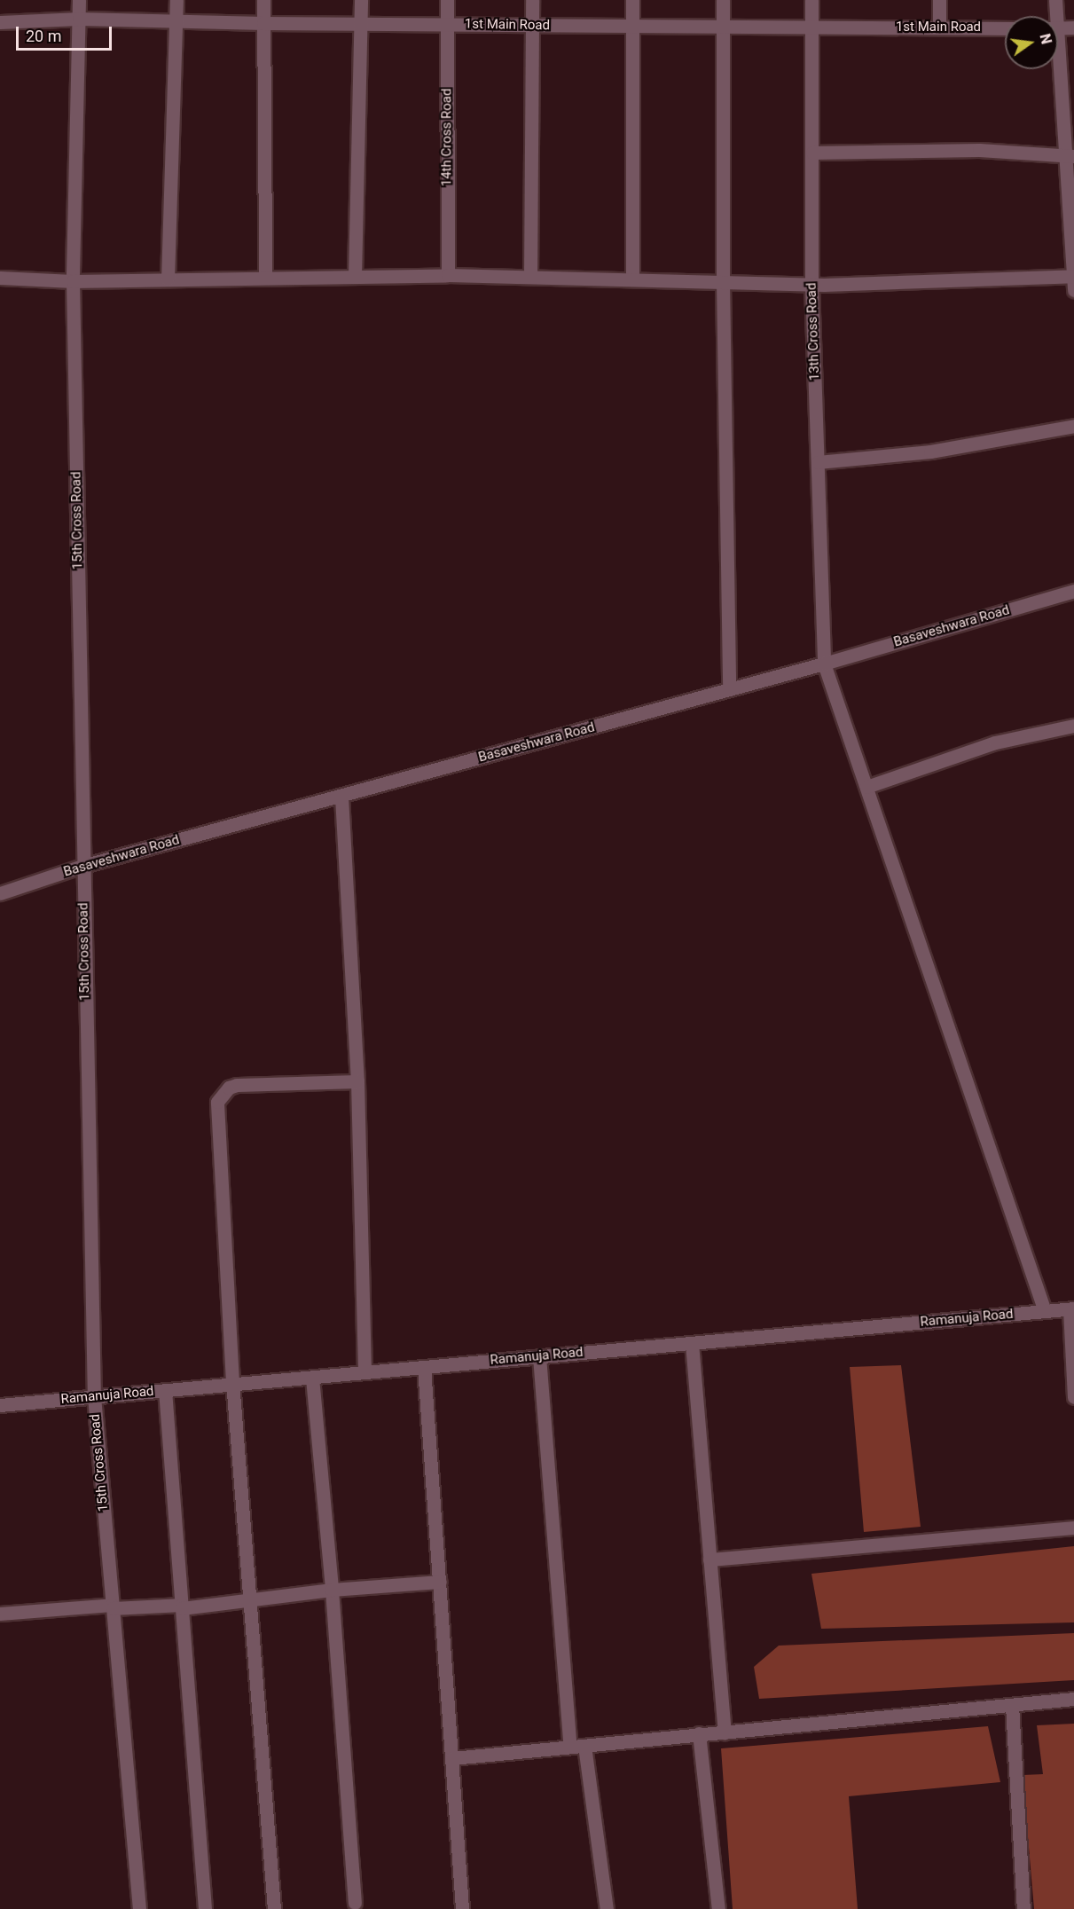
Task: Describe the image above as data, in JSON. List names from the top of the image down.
{
  "streets": {
    "street": [
      "1st Main Road",
      "14th Cross Road",
      "13th Cross Road",
      "15th Cross Road",
      "Basaveshwara Road",
      "Ramanuja Road"
    ]
  },
  "crossings": [
    ["1st Main Road", "14th Cross Road"],
    ["1st Main Road", "13th Cross Road"],
    ["1st Main Road", "15th Cross Road"],
    ["13th Cross Road", "Basaveshwara Road"],
    ["13th Cross Road", "Ramanuja Road"],
    ["15th Cross Road", "Basaveshwara Road"],
    ["15th Cross Road", "Ramanuja Road"]
  ],
  "scale_bar": "20 m",
  "north": "right"
}
